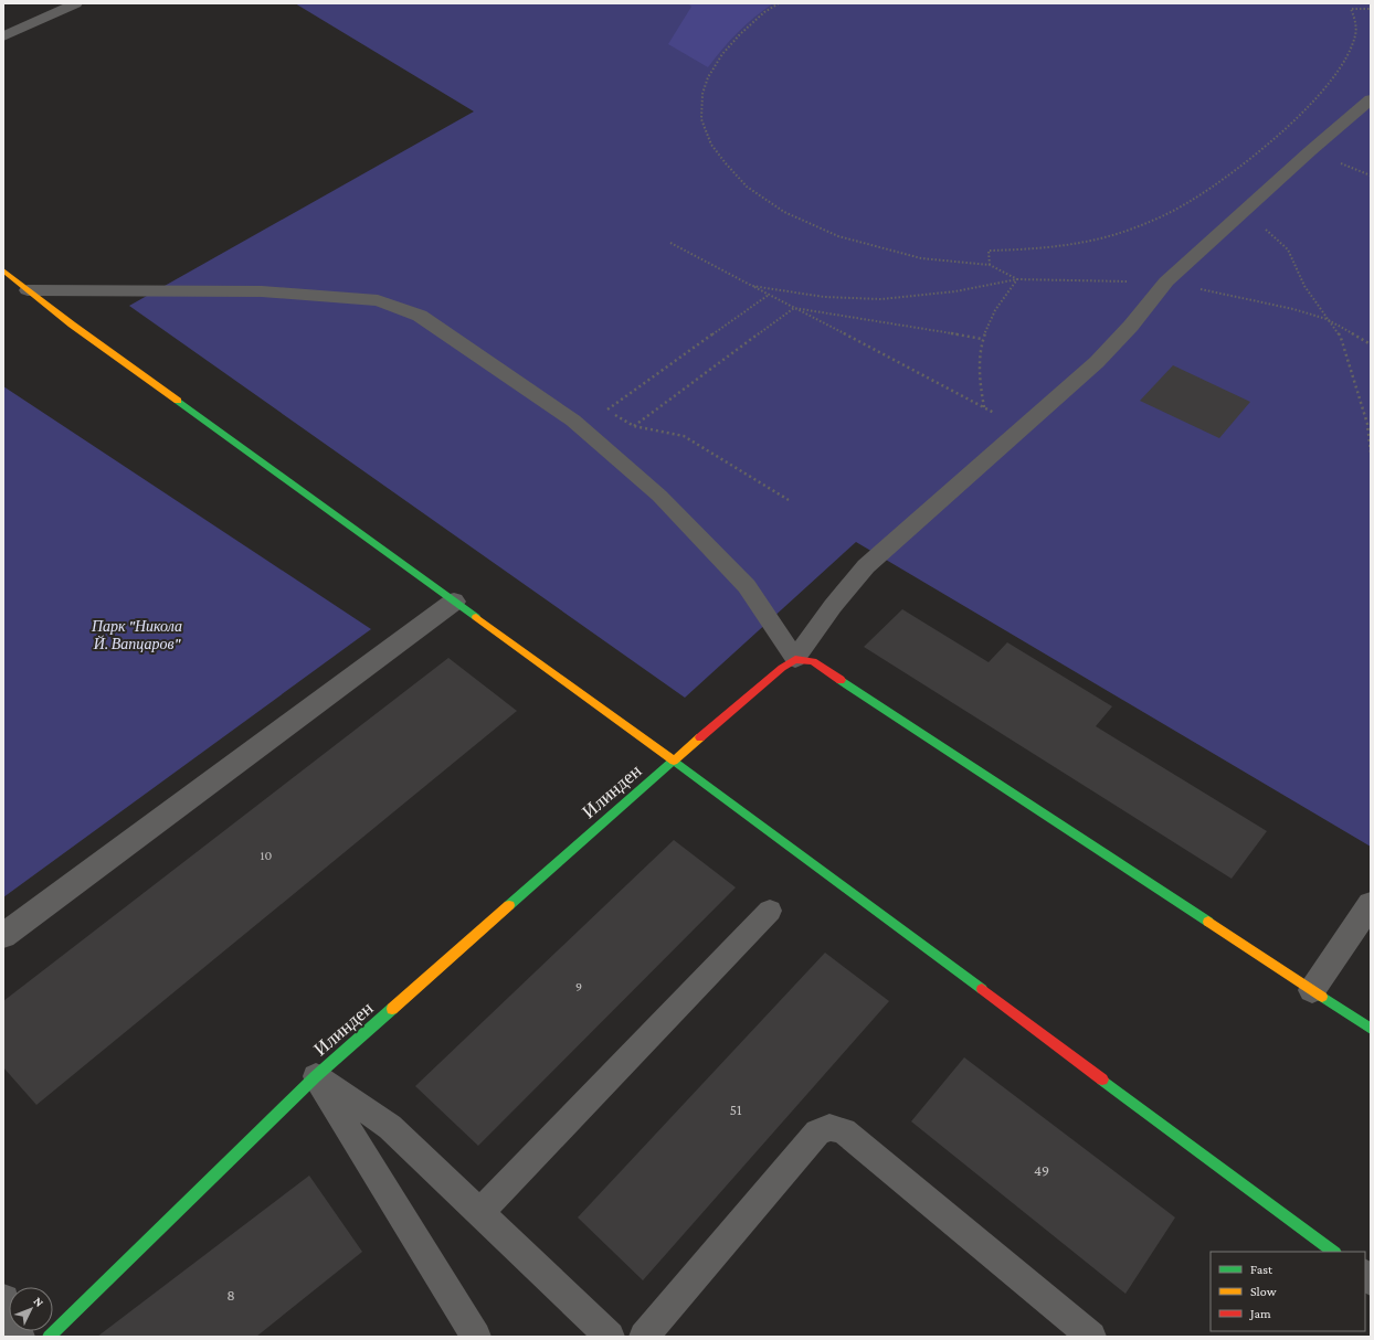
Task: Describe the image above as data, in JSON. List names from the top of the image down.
{
  "streets": {
    "street": ["Илинден"]
  },
  "parks": ["Парк \"Никола Й. Вапцаров\""],
  "house_numbers": [
    "10",
    "9",
    "51",
    "49",
    "8"
  ],
  "legend": ["Fast", "Slow", "Jam"],
  "north": "top right"
}
